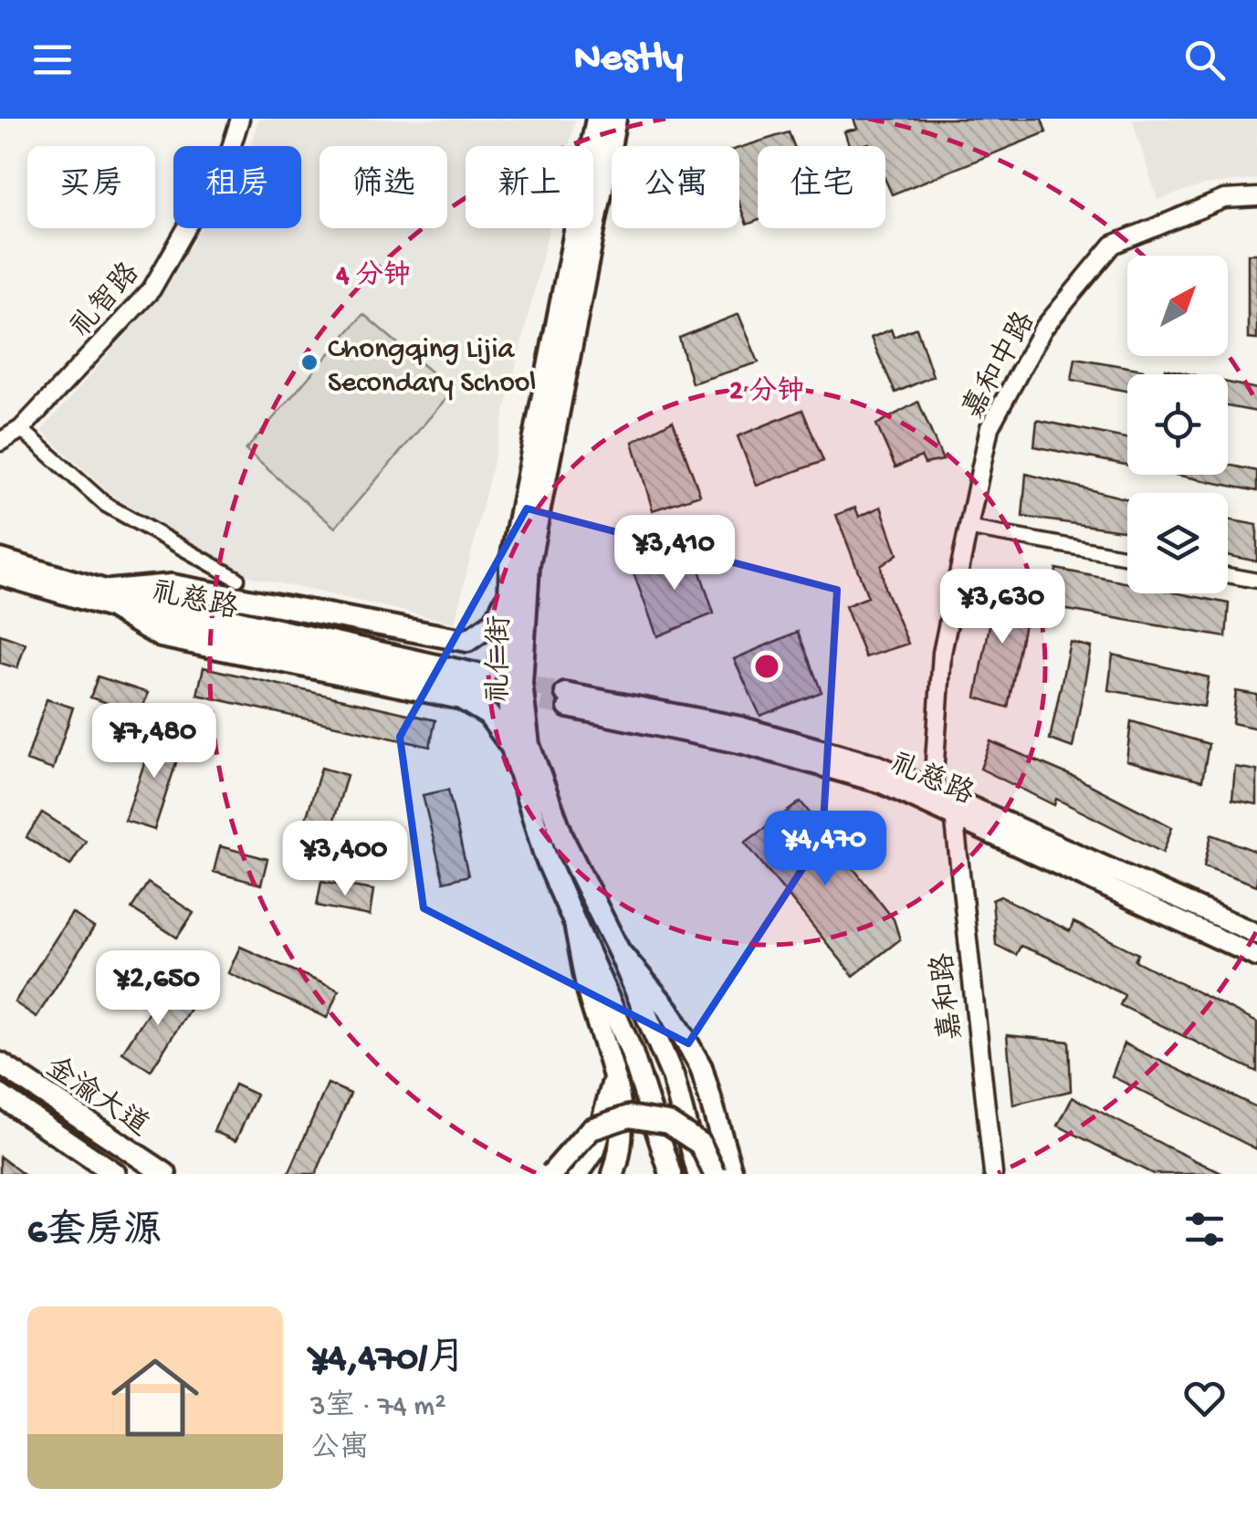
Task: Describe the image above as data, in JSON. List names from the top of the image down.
{
  "streets": {
    "main road": ["礼慈路", "礼仁街", "金渝大道"],
    "street": ["礼智路", "嘉和中路", "嘉和路"]
  },
  "crossings": [
    ["嘉和中路", "礼慈路"],
    ["礼慈路", "嘉和路"]
  ],
  "places": ["Chongqing Lijia Secondary School"],
  "north": "top right",
  "page": {
    "header": "Nestly",
    "chip": [
      "买房",
      "租房",
      "筛选",
      "新上",
      "公寓",
      "住宅"
    ],
    "price": [
      "¥3,410",
      "¥3,630",
      "¥7,480",
      "¥4,470",
      "¥3,400",
      "¥2,650"
    ],
    "heading": "6套房源",
    "list": [
      {
        "name": "¥4,470/月",
        "note": "3室 · 74 m² · 公寓"
      }
    ]
  },
  "rings": ["4 分钟", "2 分钟"]
}
